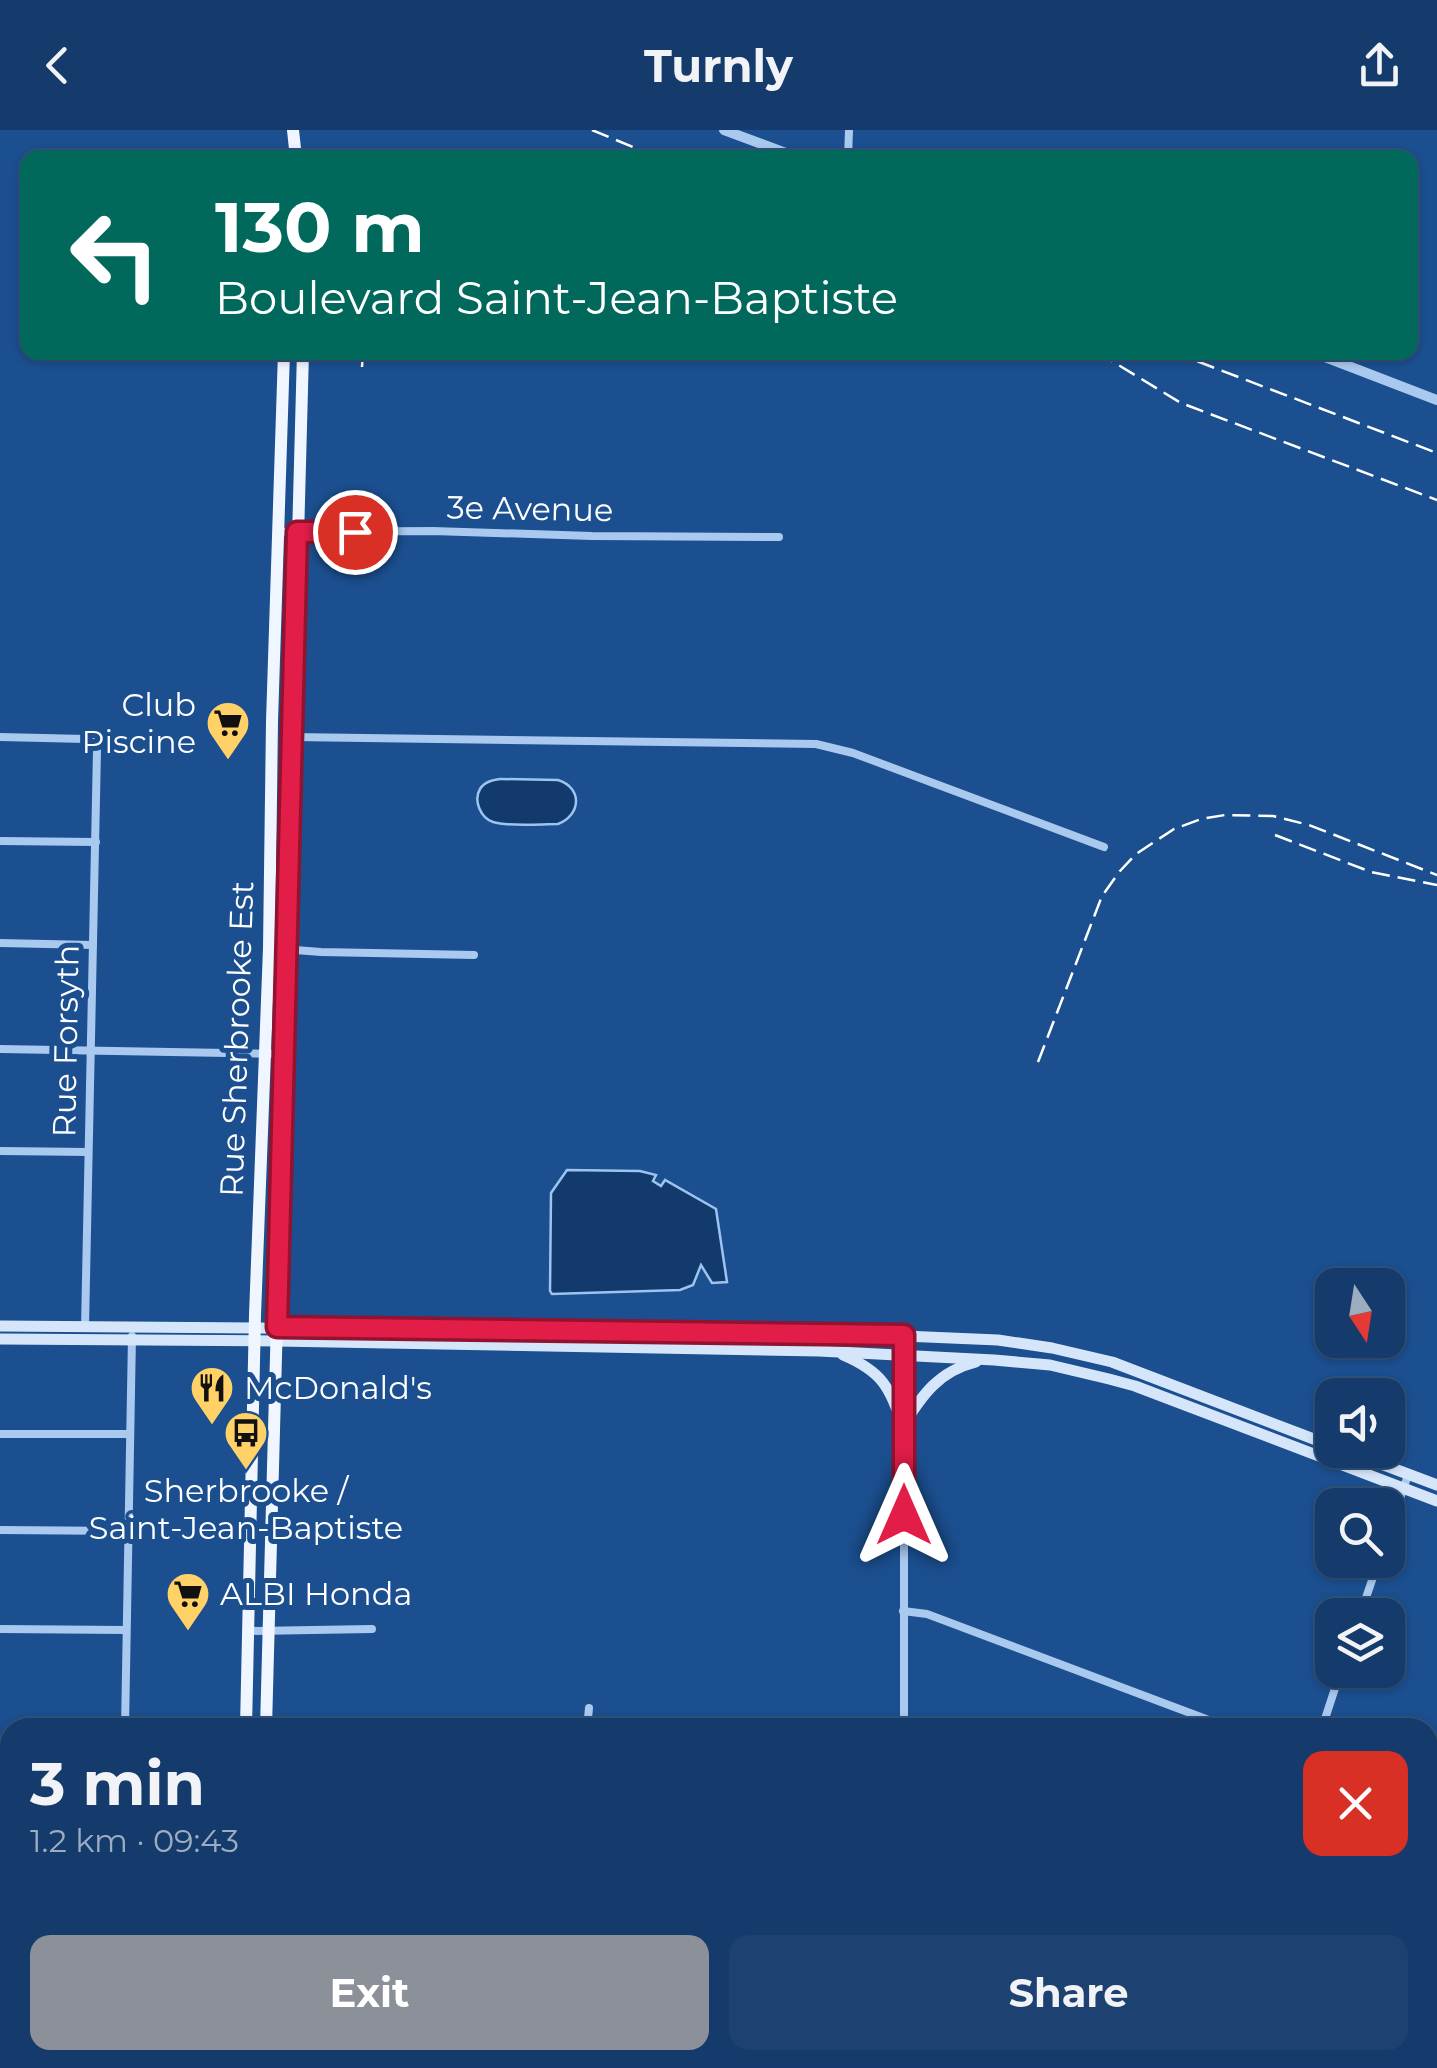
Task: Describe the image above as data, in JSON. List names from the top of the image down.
{
  "streets": {
    "main road": ["Rue Sherbrooke Est"],
    "street": ["3e Avenue", "Rue Forsyth"]
  },
  "crossings": [
    ["3e Avenue", "Rue Sherbrooke Est"]
  ],
  "places": {
    "supermarket": ["Club Piscine", "ALBI Honda"],
    "restaurant": ["McDonald's"],
    "bus stop": ["Sherbrooke / Saint-Jean-Baptiste"]
  },
  "north": "bottom",
  "page": {
    "header": "Turnly",
    "turn": ["130 m", "Boulevard Saint-Jean-Baptiste"],
    "heading": ["3 min", "1.2 km · 09:43"],
    "buttons": ["Exit", "Share"]
  }
}
